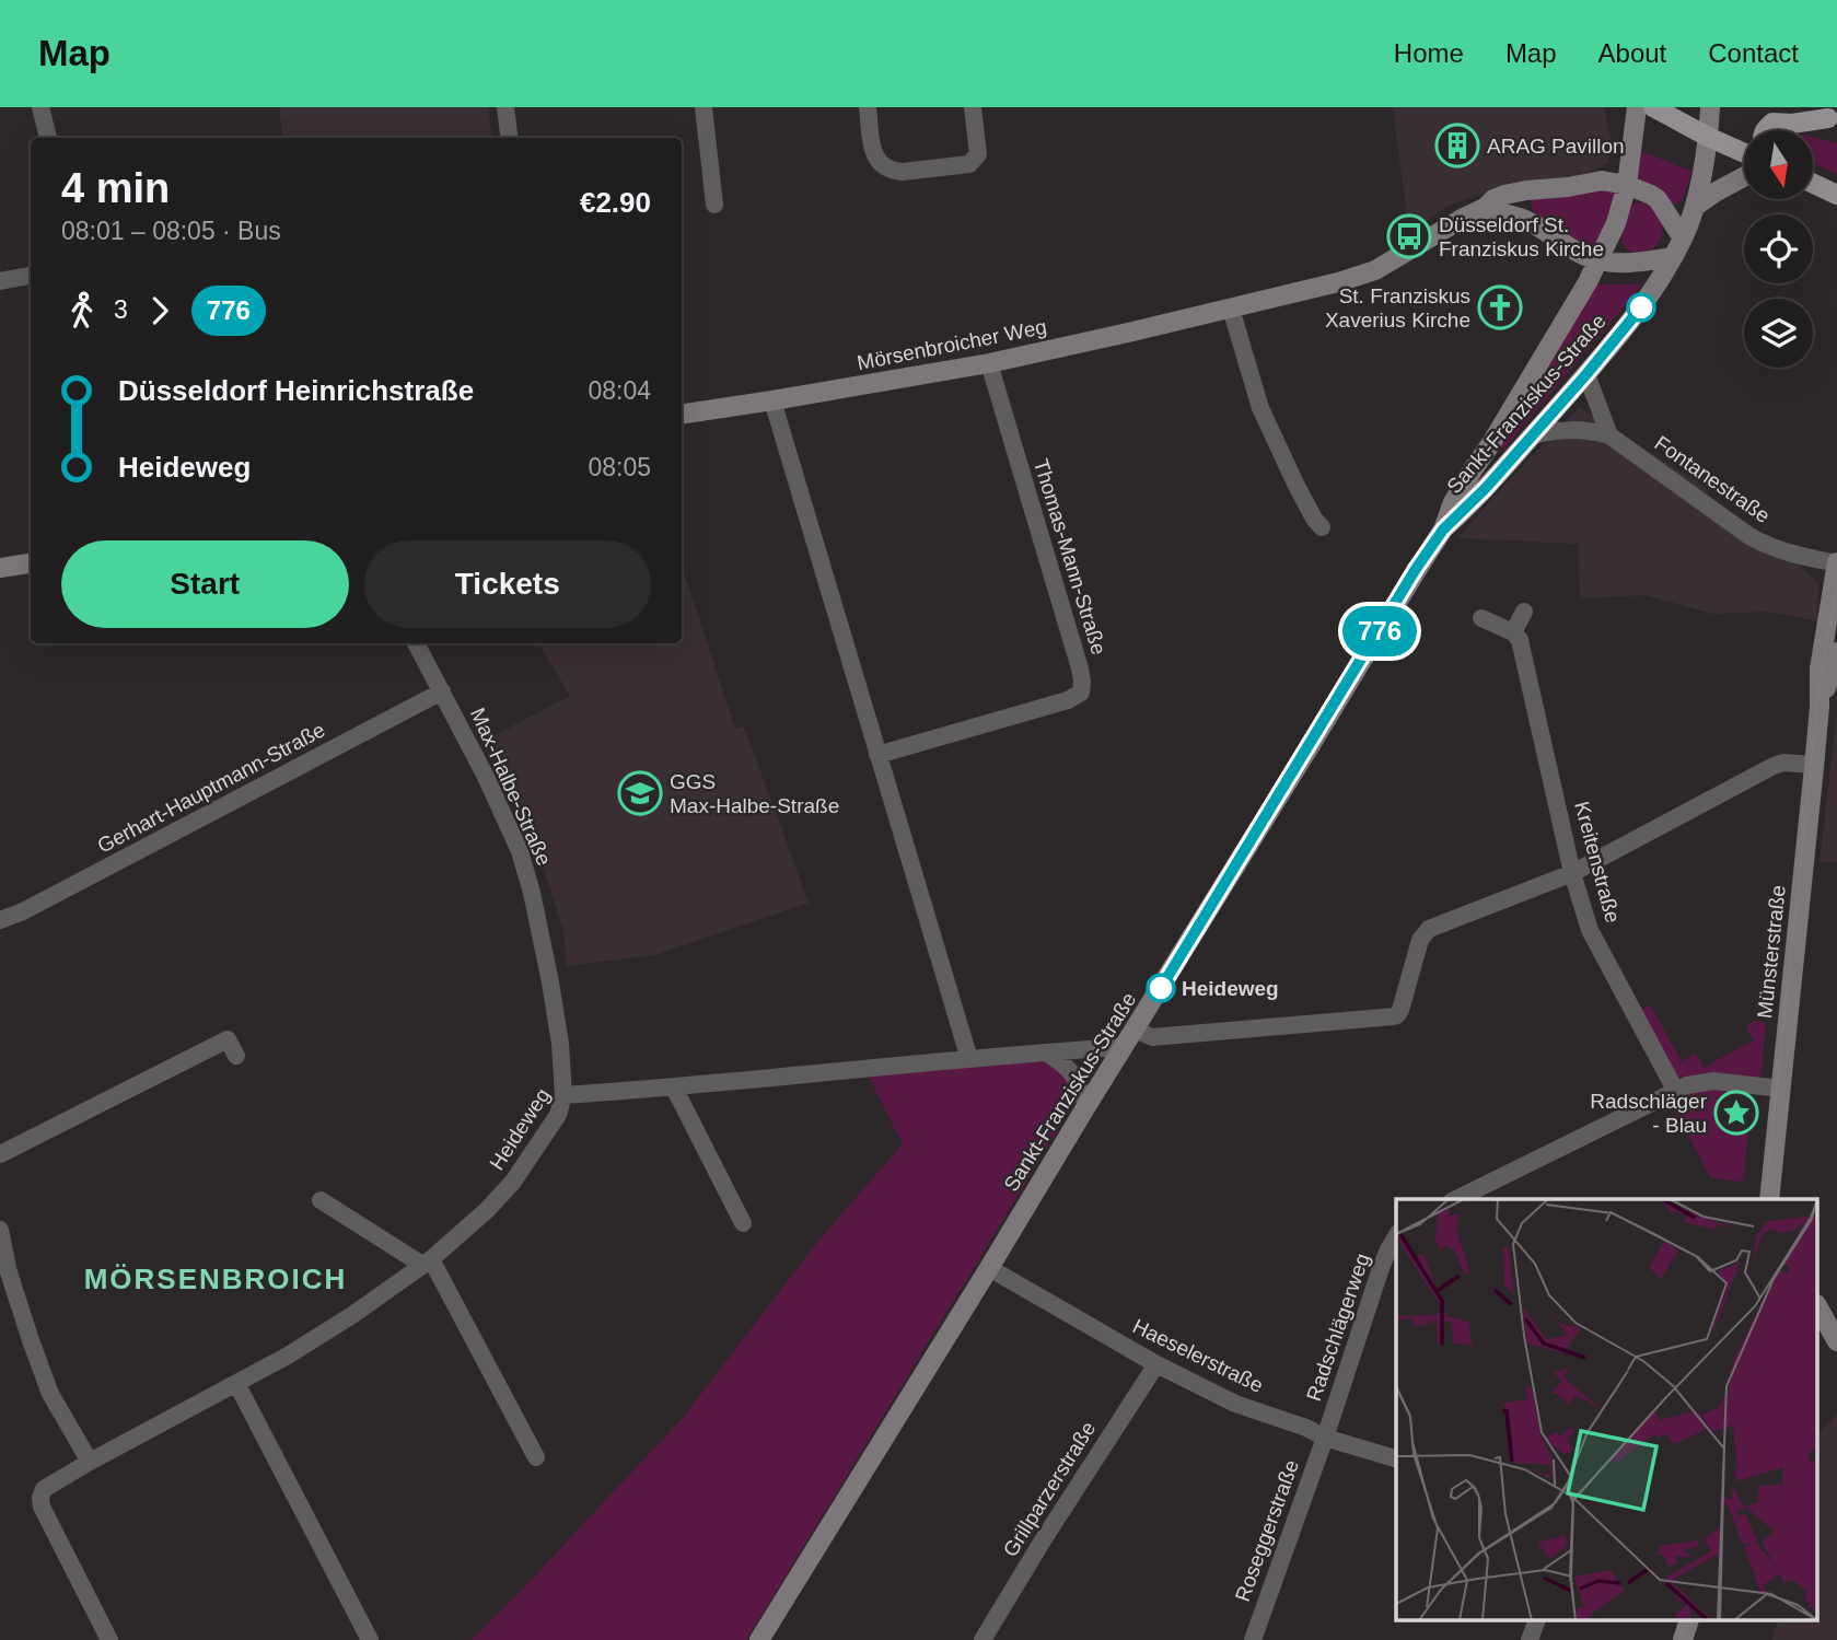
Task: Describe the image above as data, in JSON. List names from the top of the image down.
{
  "streets": {
    "main road": ["Mörsenbroicher Weg", "Sankt-Franziskus-Straße", "Münsterstraße"],
    "street": [
      "Fontanestraße",
      "Thomas-Mann-Straße",
      "Max-Halbe-Straße",
      "Gerhart-Hauptmann-Straße",
      "Kreitenstraße",
      "Heideweg",
      "Radschlägerweg",
      "Haeselerstraße",
      "Grillparzerstraße",
      "Roseggerstraße"
    ]
  },
  "crossings": [
    ["Mörsenbroicher Weg", "Sankt-Franziskus-Straße"],
    ["Mörsenbroicher Weg", "Thomas-Mann-Straße"],
    ["Sankt-Franziskus-Straße", "Fontanestraße"],
    ["Sankt-Franziskus-Straße", "Heideweg"],
    ["Sankt-Franziskus-Straße", "Haeselerstraße"],
    ["Fontanestraße", "Münsterstraße"],
    ["Max-Halbe-Straße", "Gerhart-Hauptmann-Straße"],
    ["Max-Halbe-Straße", "Heideweg"],
    ["Radschlägerweg", "Haeselerstraße"],
    ["Radschlägerweg", "Roseggerstraße"],
    ["Haeselerstraße", "Grillparzerstraße"],
    ["Haeselerstraße", "Roseggerstraße"]
  ],
  "districts": ["MÖRSENBROICH"],
  "places": {
    "building": ["ARAG Pavillon"],
    "bus stop": ["Düsseldorf St. Franziskus Kirche"],
    "church": ["St. Franziskus Xaverius Kirche"],
    "school or university": ["GGS Max-Halbe-Straße"],
    "other": ["Heideweg"],
    "place": ["Radschläger - Blau"]
  },
  "lines": ["bus line 776"],
  "north": "bottom",
  "page": {
    "header": "Map",
    "nav": [
      "Home",
      "Map",
      "About",
      "Contact"
    ],
    "on_map": "776",
    "heading": ["4 min", "08:01 – 08:05 · Bus", "€2.90"],
    "legs": ["3", "776"],
    "list": [
      {
        "name": "Düsseldorf Heinrichstraße",
        "value": "08:04"
      },
      {
        "name": "Heideweg",
        "value": "08:05"
      }
    ],
    "buttons": ["Start", "Tickets"]
  }
}
